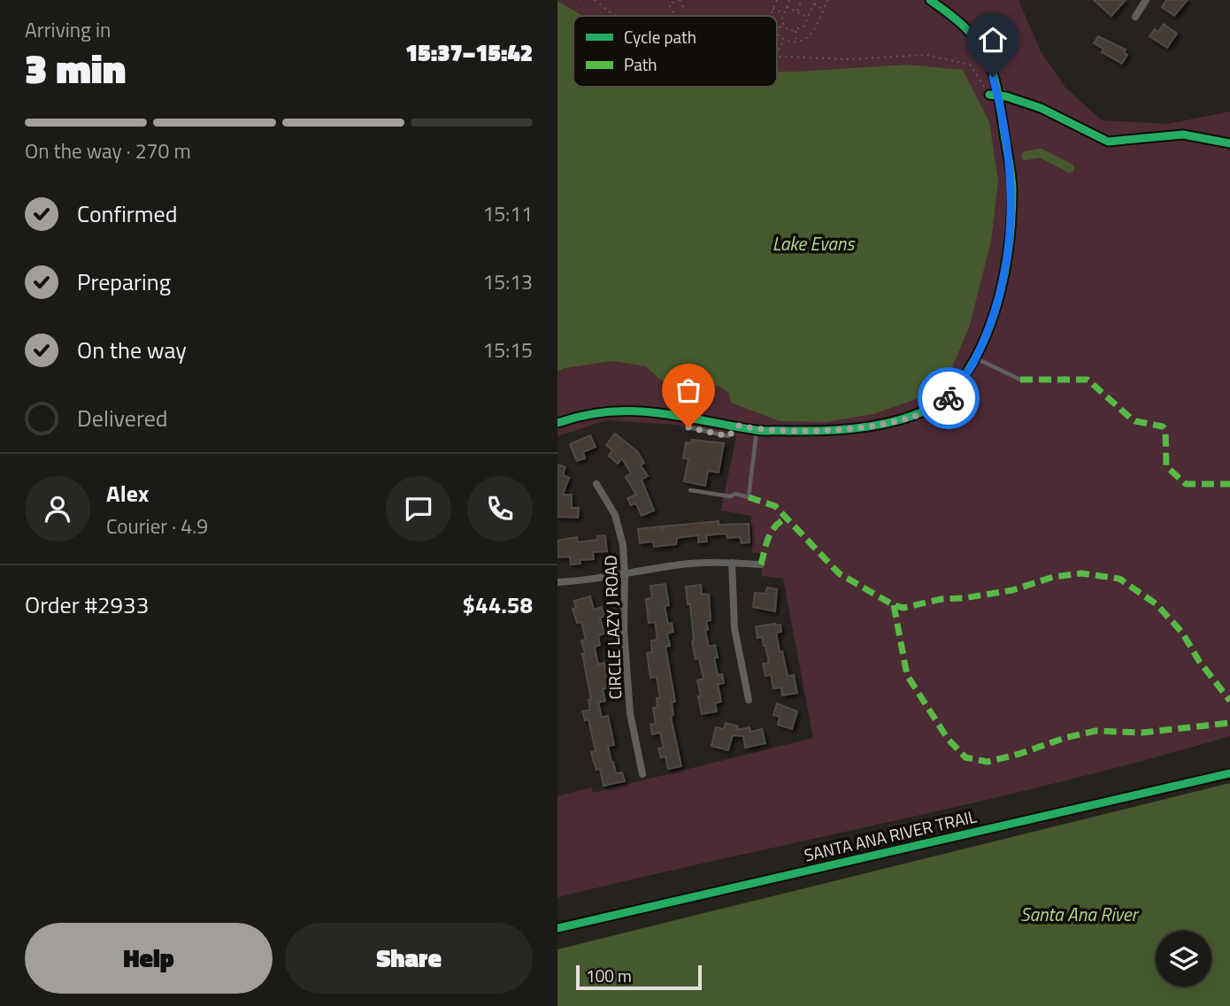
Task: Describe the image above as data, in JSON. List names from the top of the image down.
{
  "streets": {
    "street": ["CIRCLE LAZY J ROAD"],
    "cycle path": ["SANTA ANA RIVER TRAIL"]
  },
  "water": ["Lake Evans", "Santa Ana River"],
  "legend": ["Cycle path", "Path"],
  "scale_bar": "100 m",
  "page": {
    "heading": ["3 min", "Arriving in", "15:37–15:42"],
    "panel": [
      "Alex",
      "Courier · 4.9",
      "Order #2933",
      "$44.58"
    ],
    "bar": "On the way · 270 m",
    "list": [
      ["Confirmed", "15:11"],
      ["Preparing", "15:13"],
      ["On the way", "15:15"],
      "Delivered"
    ],
    "buttons": ["Help", "Share"],
    "scale": "100 m"
  }
}
